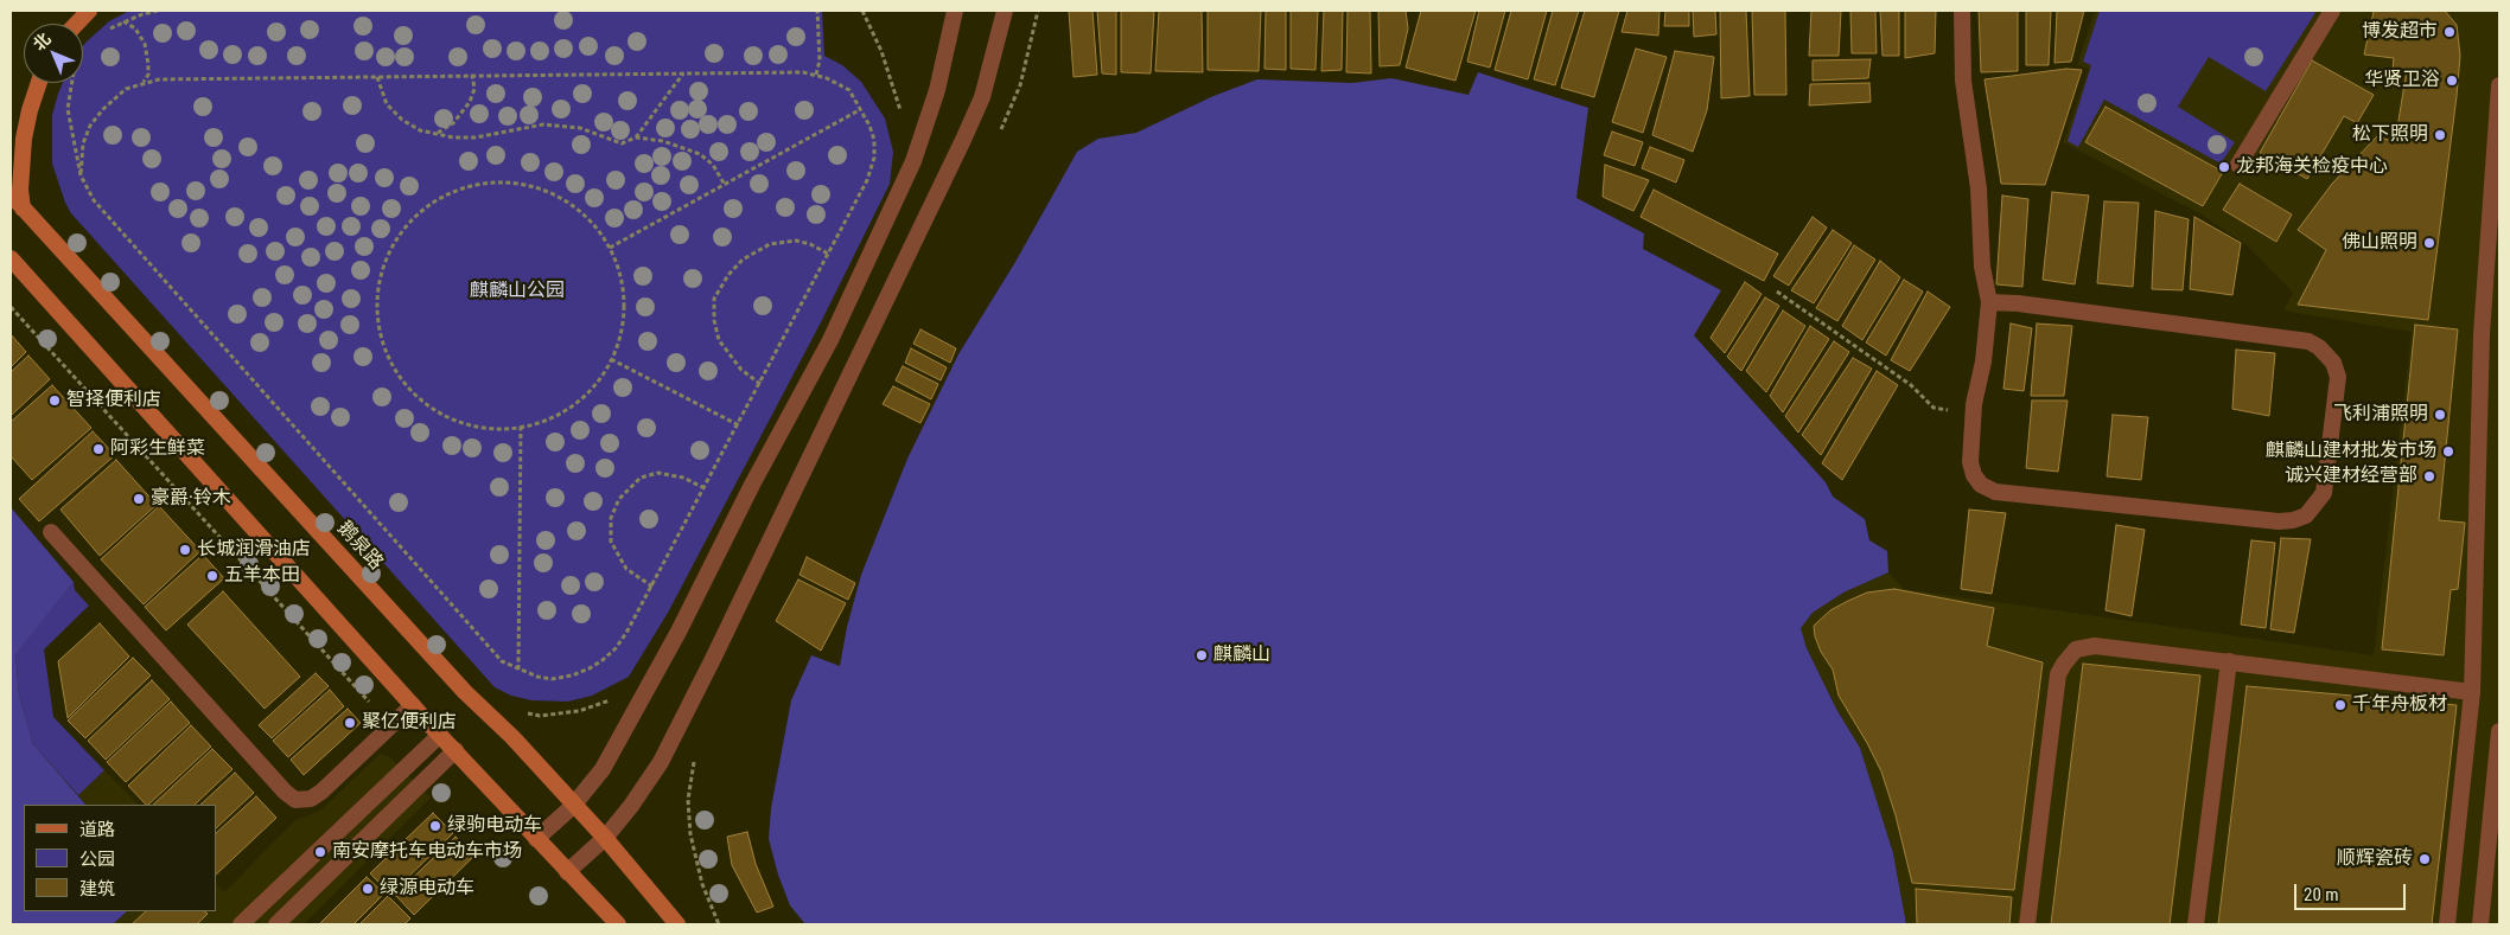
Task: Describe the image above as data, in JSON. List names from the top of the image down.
{
  "streets": {
    "main road": ["鹅泉路"]
  },
  "parks": ["麒麟山公园"],
  "places": [
    "博发超市",
    "华贤卫浴",
    "松下照明",
    "龙邦海关检疫中心",
    "佛山照明",
    "智择便利店",
    "飞利浦照明",
    "阿彩生鲜菜",
    "麒麟山建材批发市场",
    "诚兴建材经营部",
    "豪爵·铃木",
    "长城润滑油店",
    "五羊本田",
    "麒麟山",
    "千年舟板材",
    "聚亿便利店",
    "绿驹电动车",
    "南安摩托车电动车市场",
    "顺辉瓷砖",
    "绿源电动车"
  ],
  "legend": ["道路", "公园", "建筑"],
  "scale_bar": "20 m",
  "north": "top left"
}
